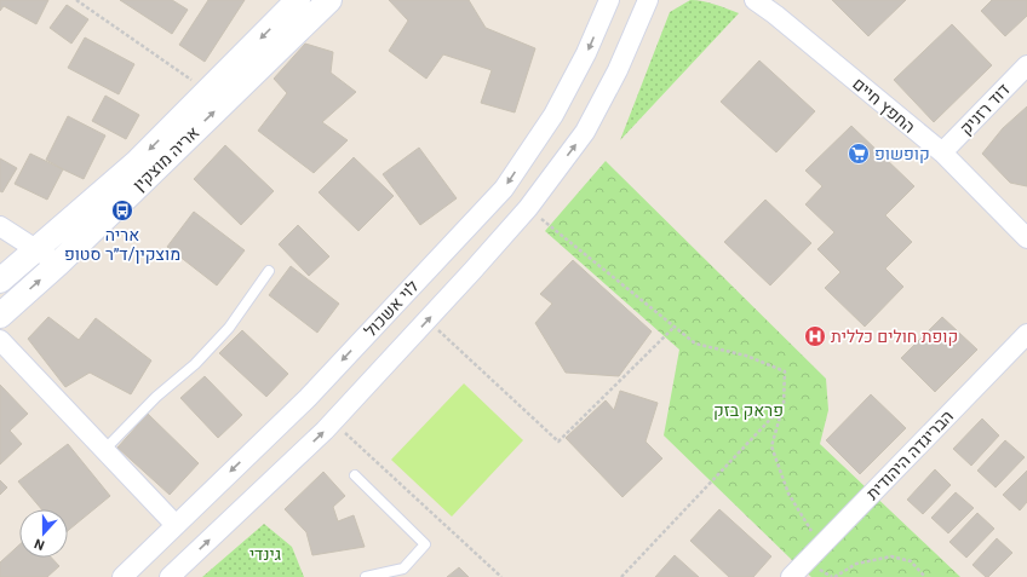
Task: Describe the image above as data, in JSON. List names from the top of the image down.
{
  "streets": {
    "street": [
      "החפץ חיים",
      "דוד רזניק",
      "אריה מוצקין",
      "לוי אשכול",
      "הבריגדה היהודית"
    ]
  },
  "crossings": [
    ["החפץ חיים", "דוד רזניק"]
  ],
  "parks": ["פראק בזק", "גינדי"],
  "places": {
    "supermarket": ["קופשופ"],
    "bus stop": ["אריה מוצקין/ד״ר סטופ"],
    "hospital": ["קופת חולים כללית"]
  },
  "north": "bottom"
}
